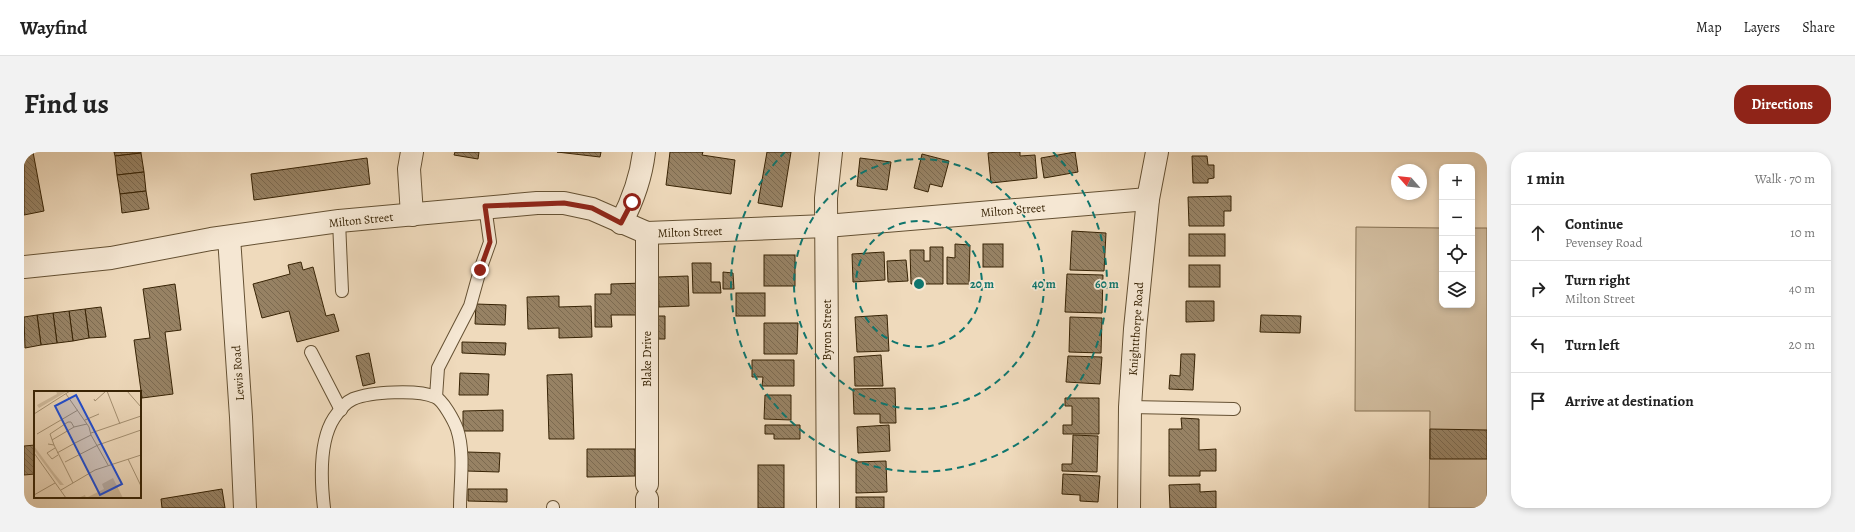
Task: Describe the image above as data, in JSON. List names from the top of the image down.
{
  "streets": {
    "street": [
      "Milton Street",
      "Knightthorpe Road",
      "Byron Street",
      "Blake Drive",
      "Lewis Road"
    ]
  },
  "crossings": [
    ["Milton Street", "Knightthorpe Road"],
    ["Milton Street", "Byron Street"],
    ["Milton Street", "Blake Drive"],
    ["Milton Street", "Lewis Road"]
  ],
  "north": "top left",
  "page": {
    "header": "Wayfind",
    "nav": ["Map", "Layers", "Share"],
    "title": "Find us",
    "buttons": "Directions",
    "heading": ["1 min", "Walk · 70 m"],
    "map_buttons": ["+", "−"],
    "list": [
      ["Continue", "Pevensey Road", "10 m"],
      ["Turn right", "Milton Street", "40 m"],
      ["Turn left", "20 m"],
      "Arrive at destination"
    ]
  },
  "rings": ["20 m", "40 m", "60 m"]
}
